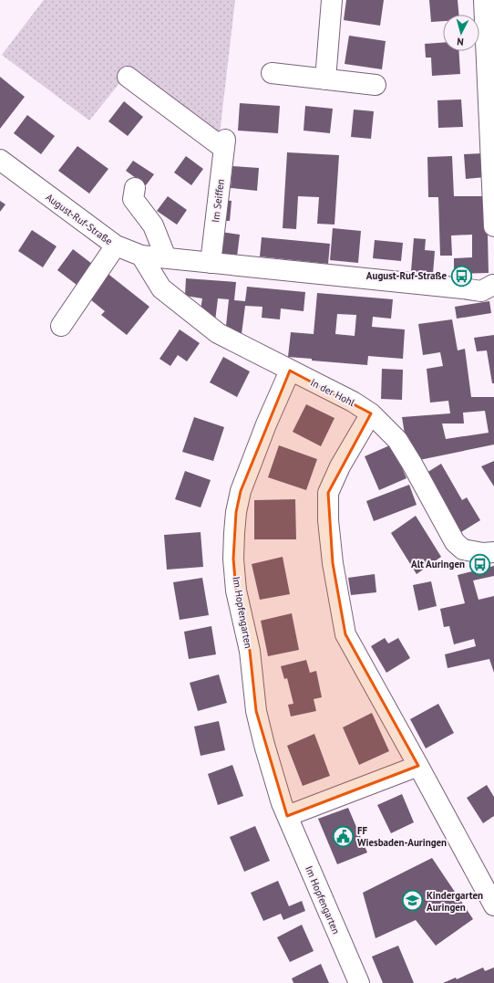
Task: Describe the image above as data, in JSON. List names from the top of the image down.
{
  "streets": {
    "street": [
      "Im Seiffen",
      "August-Ruf-Straße",
      "In der Hohl",
      "Im Hopfengarten"
    ]
  },
  "crossings": [
    ["Im Seiffen", "August-Ruf-Straße"],
    ["August-Ruf-Straße", "In der Hohl"],
    ["In der Hohl", "Im Hopfengarten"]
  ],
  "places": {
    "bus stop": ["August-Ruf-Straße", "Alt Auringen"],
    "public building": ["FF Wiesbaden-Auringen"],
    "school or university": ["Kindergarten Auringen"]
  },
  "north": "bottom"
}
